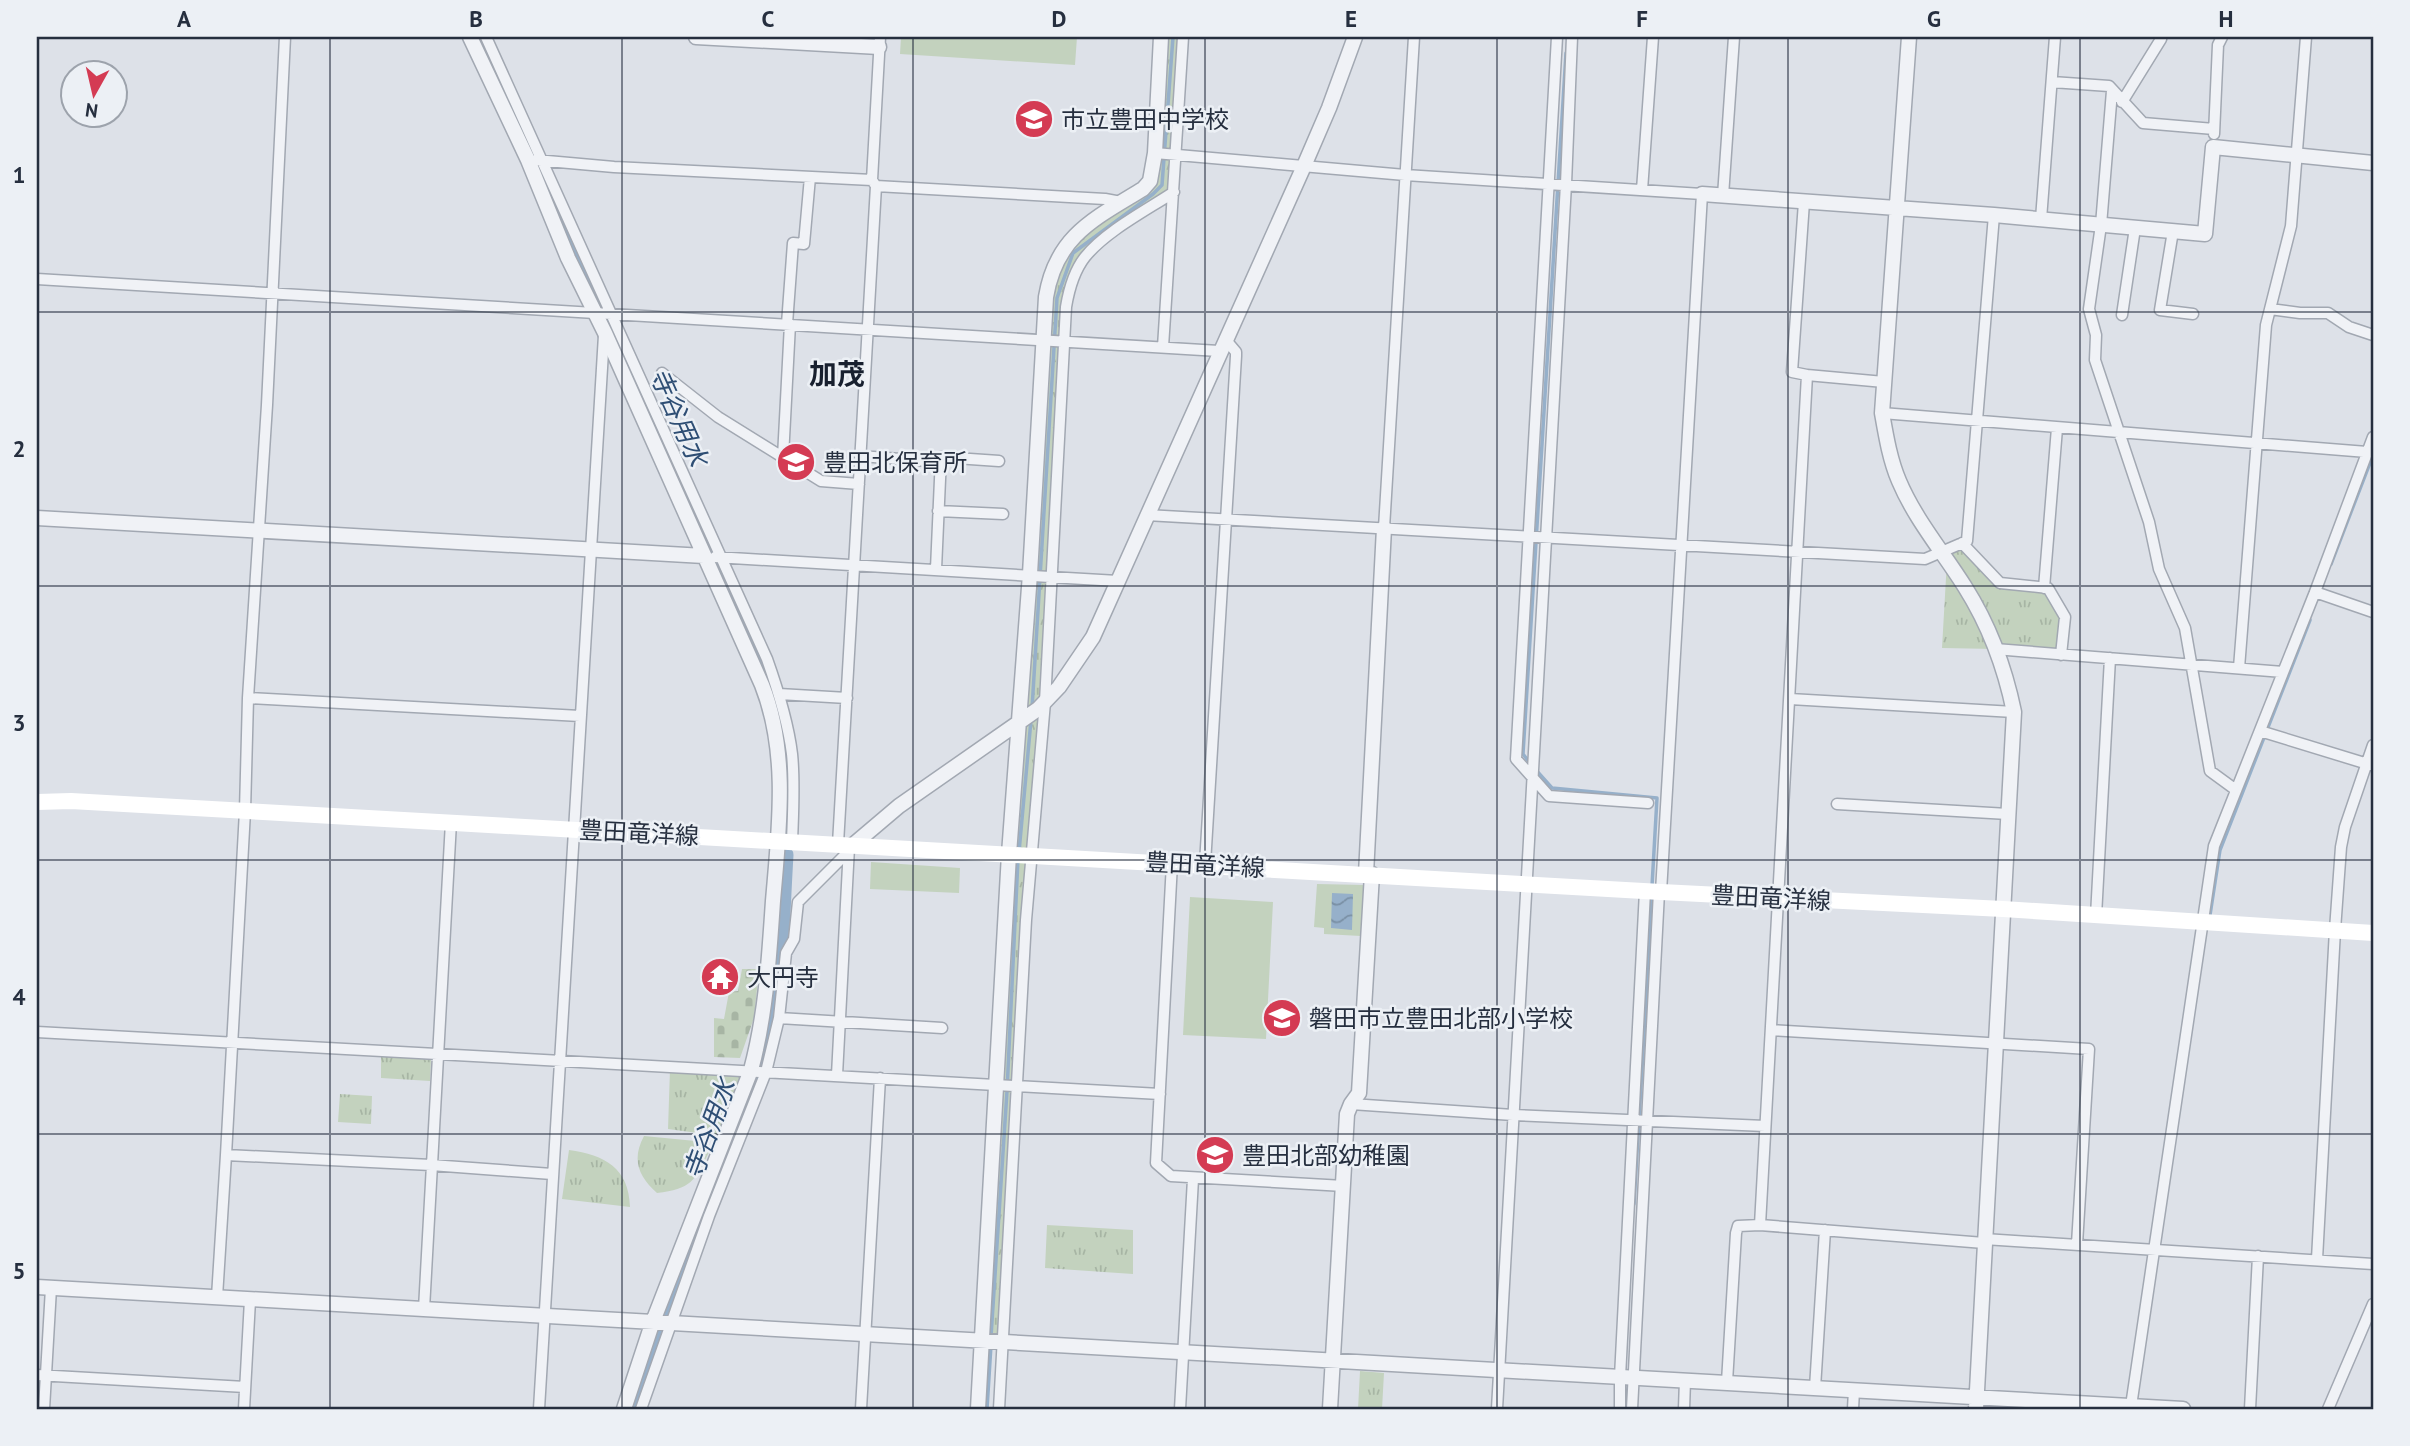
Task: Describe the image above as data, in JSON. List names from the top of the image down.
{
  "streets": {
    "main road": ["豊田竜洋線"]
  },
  "districts": ["加茂"],
  "water": ["寺谷用水"],
  "places": {
    "school or university": [
      "市立豊田中学校",
      "豊田北保育所",
      "磐田市立豊田北部小学校",
      "豊田北部幼稚園"
    ],
    "temple": ["大円寺"]
  },
  "north": "bottom",
  "grid": {
    "columns": [
      "A",
      "B",
      "C",
      "D",
      "E",
      "F",
      "G",
      "H"
    ],
    "rows": [
      "1",
      "2",
      "3",
      "4",
      "5"
    ]
  }
}
